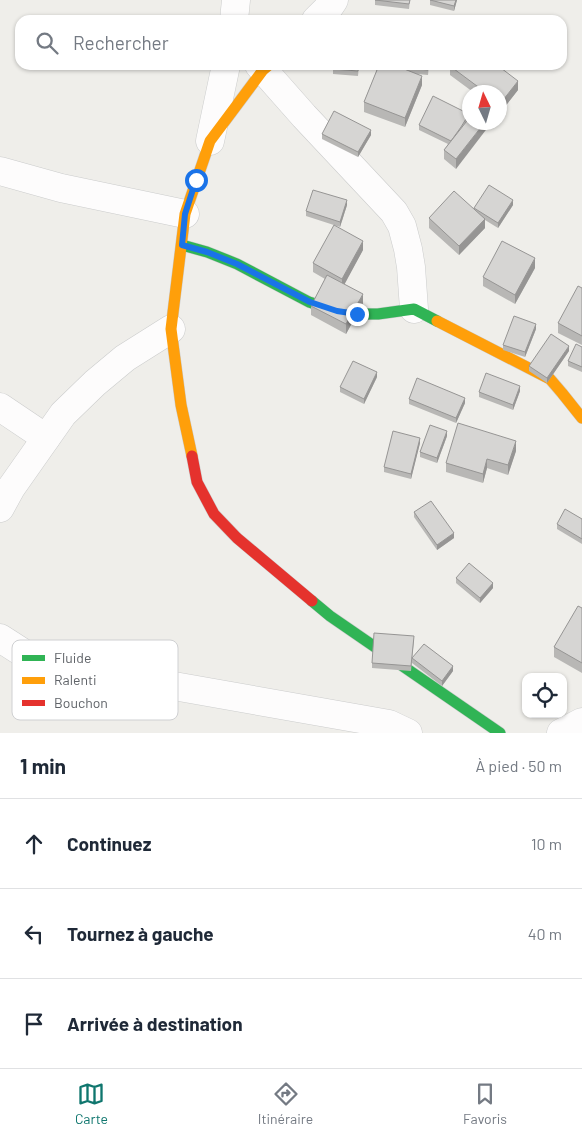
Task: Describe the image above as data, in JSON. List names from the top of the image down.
{
  "legend": ["Fluide", "Ralenti", "Bouchon"],
  "north": "top",
  "page": {
    "search": "Rechercher",
    "heading": ["1 min", "À pied · 50 m"],
    "list": [
      ["Continuez", "10 m"],
      ["Tournez à gauche", "40 m"],
      "Arrivée à destination"
    ],
    "nav": ["Carte", "Itinéraire", "Favoris"]
  }
}
